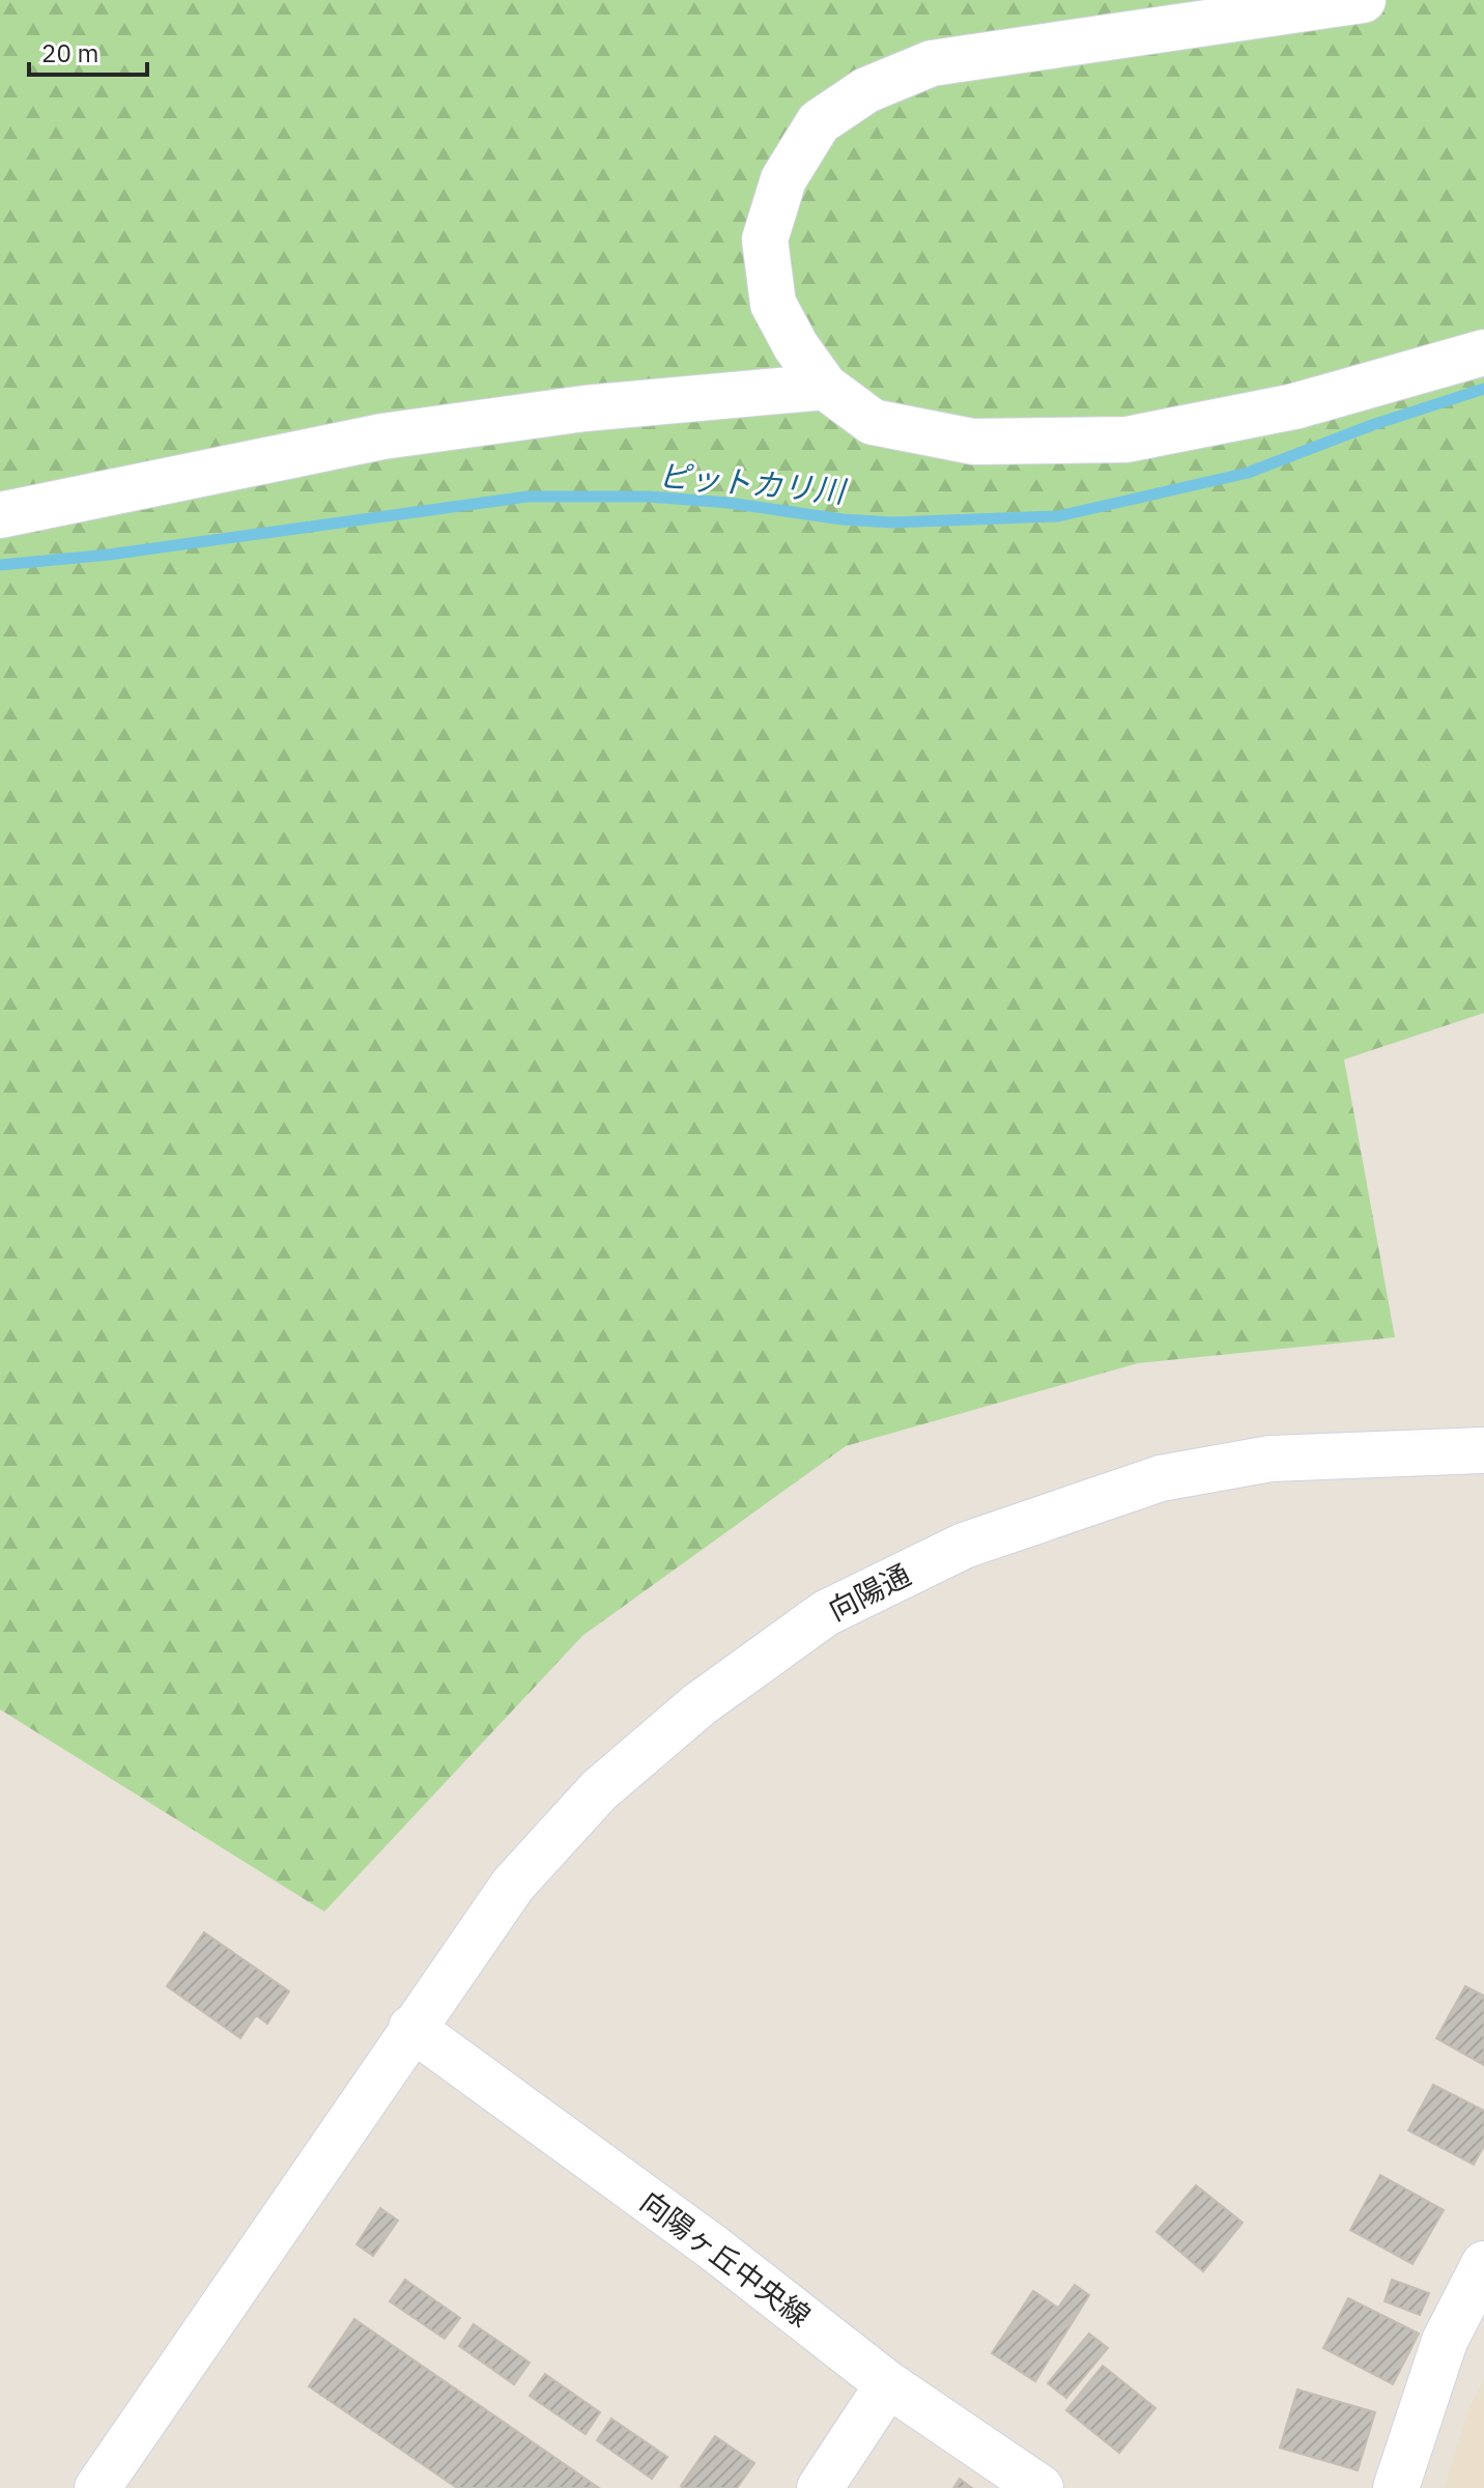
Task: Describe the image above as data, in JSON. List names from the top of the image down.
{
  "streets": {
    "street": ["向陽通", "向陽ヶ丘中央線"]
  },
  "crossings": [
    ["向陽通", "向陽ヶ丘中央線"]
  ],
  "water": ["ピットカリ川"],
  "scale_bar": "20 m"
}
